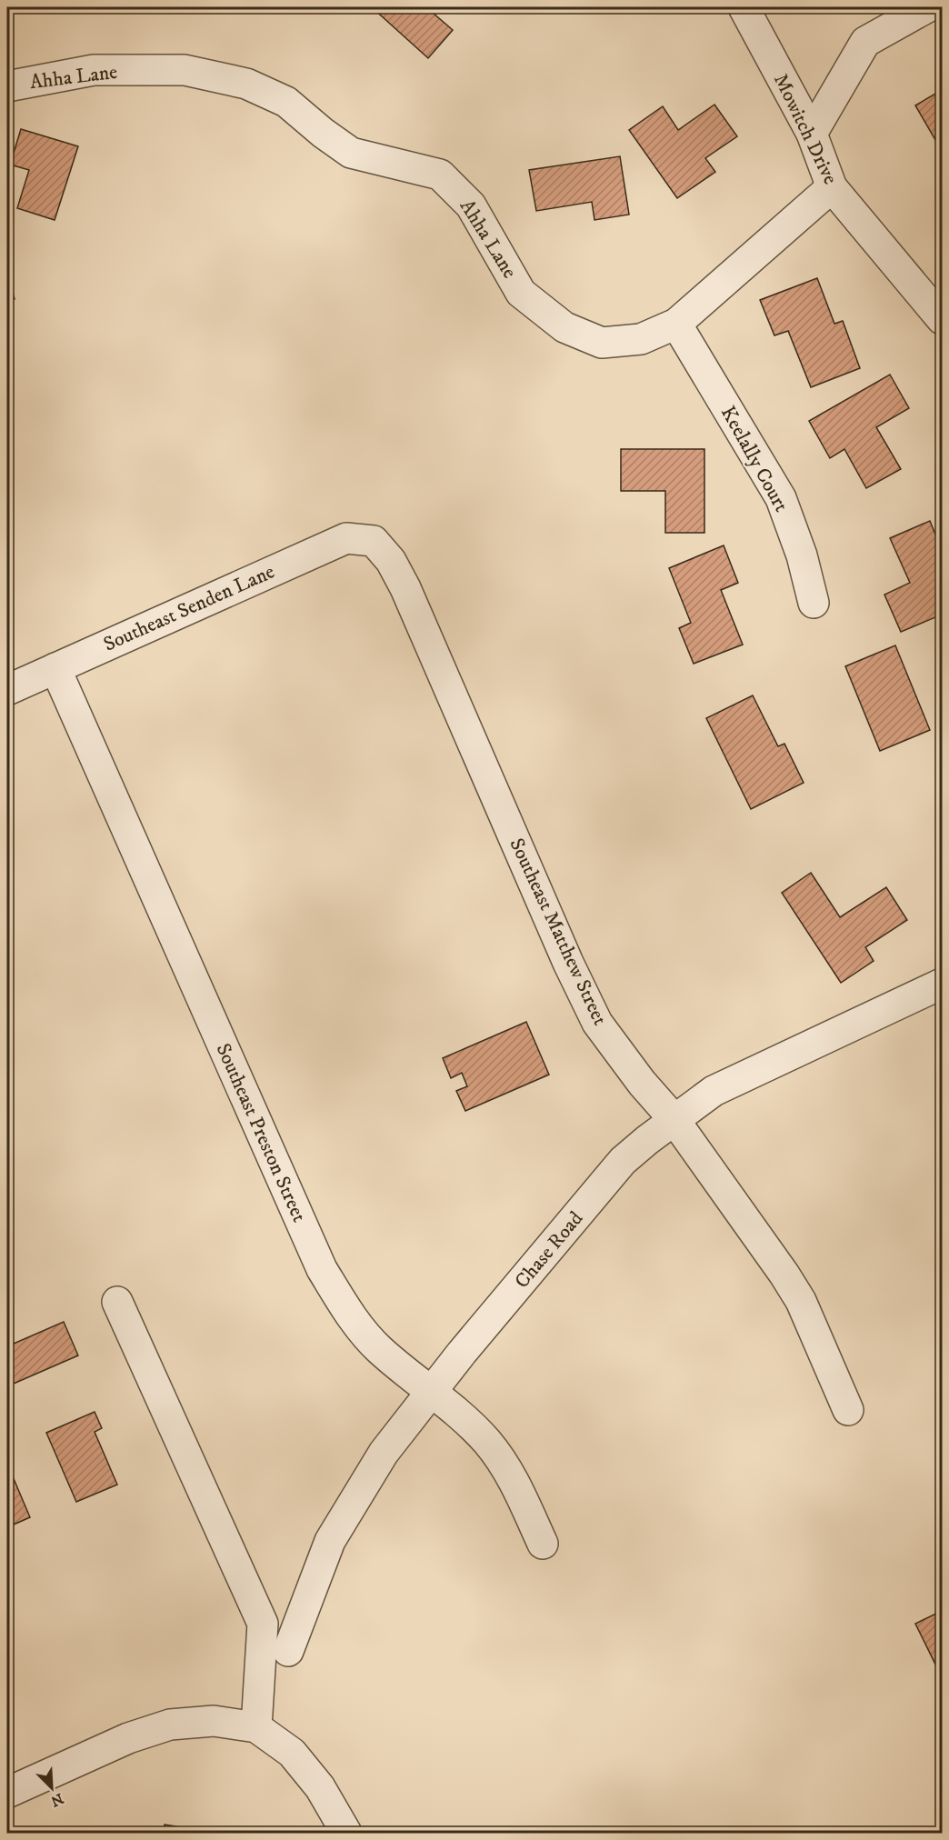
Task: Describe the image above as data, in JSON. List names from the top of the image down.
{
  "streets": {
    "street": [
      "Ahha Lane",
      "Mowitch Drive",
      "Keelally Court",
      "Southeast Senden Lane",
      "Southeast Matthew Street",
      "Southeast Preston Street",
      "Chase Road"
    ]
  },
  "crossings": [
    ["Ahha Lane", "Mowitch Drive"],
    ["Ahha Lane", "Keelally Court"],
    ["Southeast Senden Lane", "Southeast Matthew Street"],
    ["Southeast Senden Lane", "Southeast Preston Street"],
    ["Southeast Matthew Street", "Chase Road"],
    ["Southeast Preston Street", "Chase Road"]
  ],
  "north": "bottom right"
}
